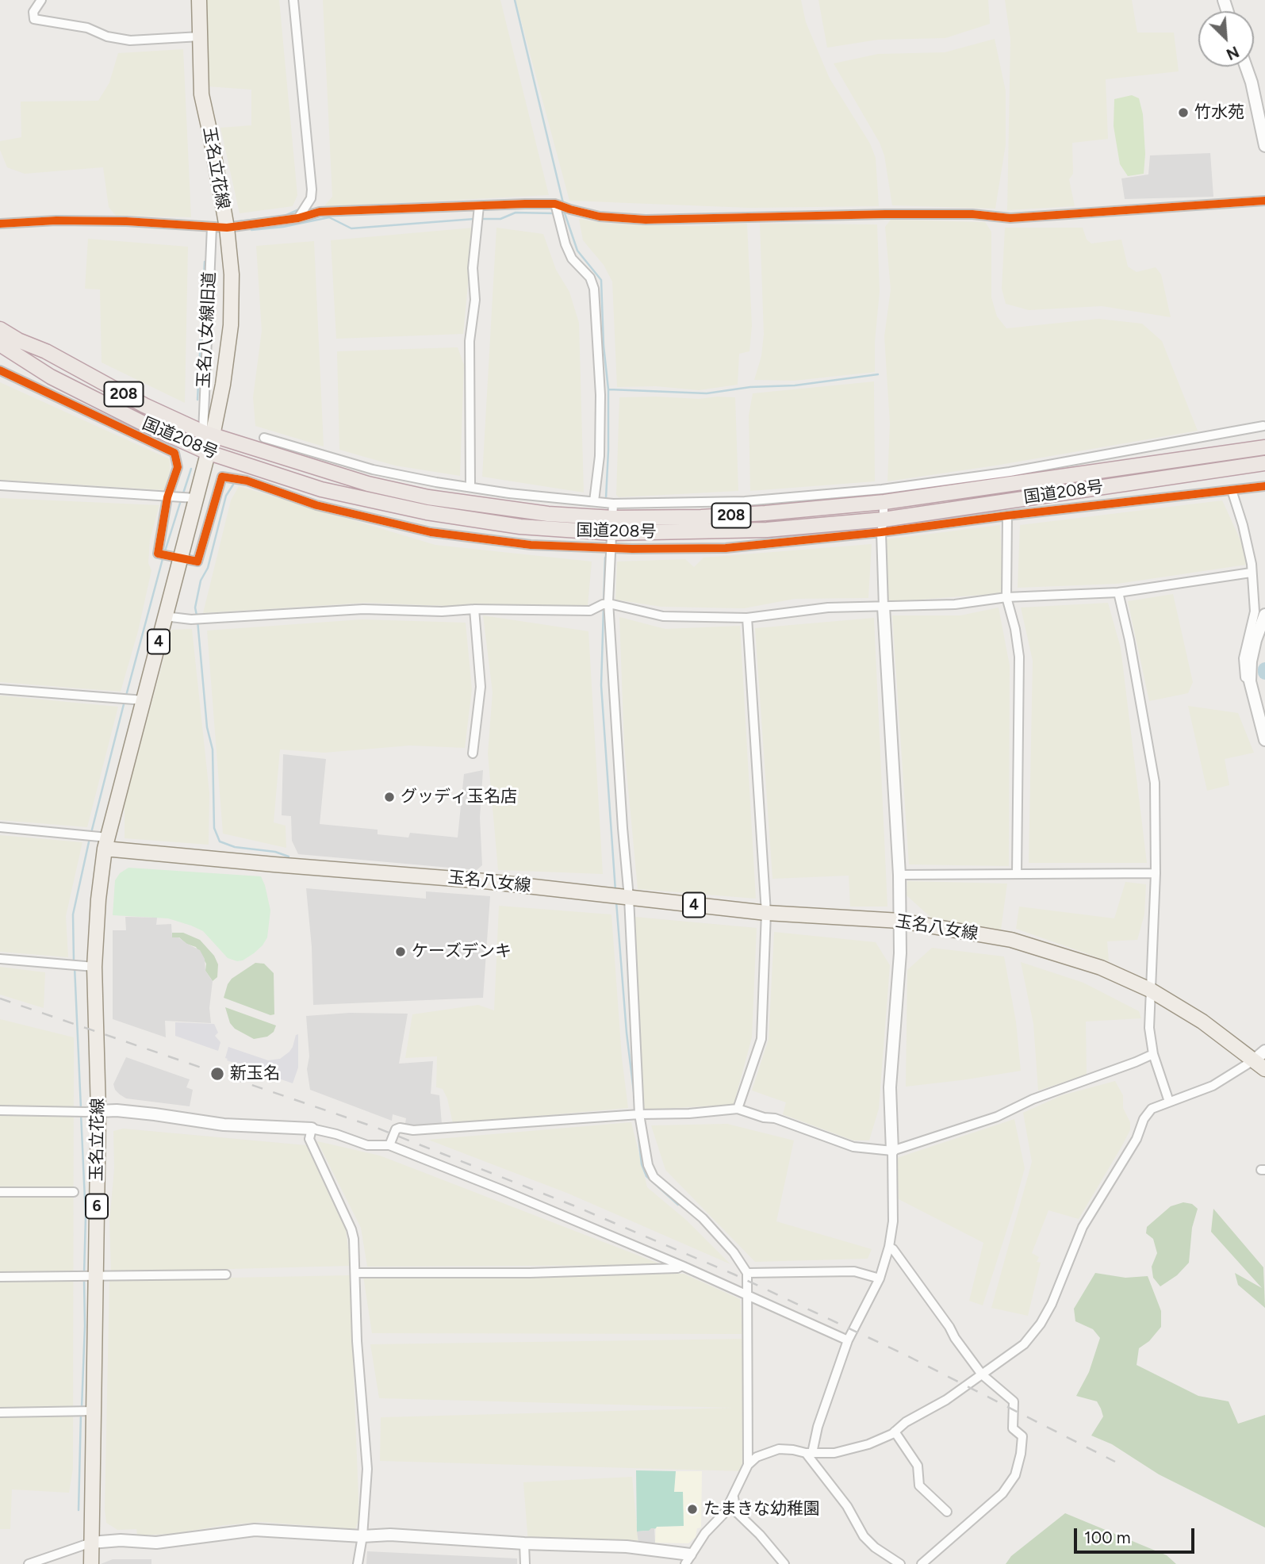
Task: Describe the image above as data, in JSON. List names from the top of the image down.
{
  "streets": {
    "highway": ["208", "国道208号"],
    "main road": [
      "玉名立花線",
      "4",
      "玉名八女線",
      "6"
    ],
    "street": ["玉名八女線旧道"]
  },
  "crossings": [
    ["玉名立花線", "玉名八女線旧道"],
    ["玉名立花線", "国道208号"],
    ["玉名立花線", "4"],
    ["玉名立花線", "玉名八女線"],
    ["玉名八女線旧道", "国道208号"],
    ["玉名八女線旧道", "4"],
    ["国道208号", "4"],
    ["4", "玉名八女線"]
  ],
  "places": [
    "竹水苑",
    "グッディ玉名店",
    "ケーズデンキ",
    "新玉名",
    "たまきな幼稚園"
  ],
  "scale_bar": "100 m",
  "north": "bottom right"
}
